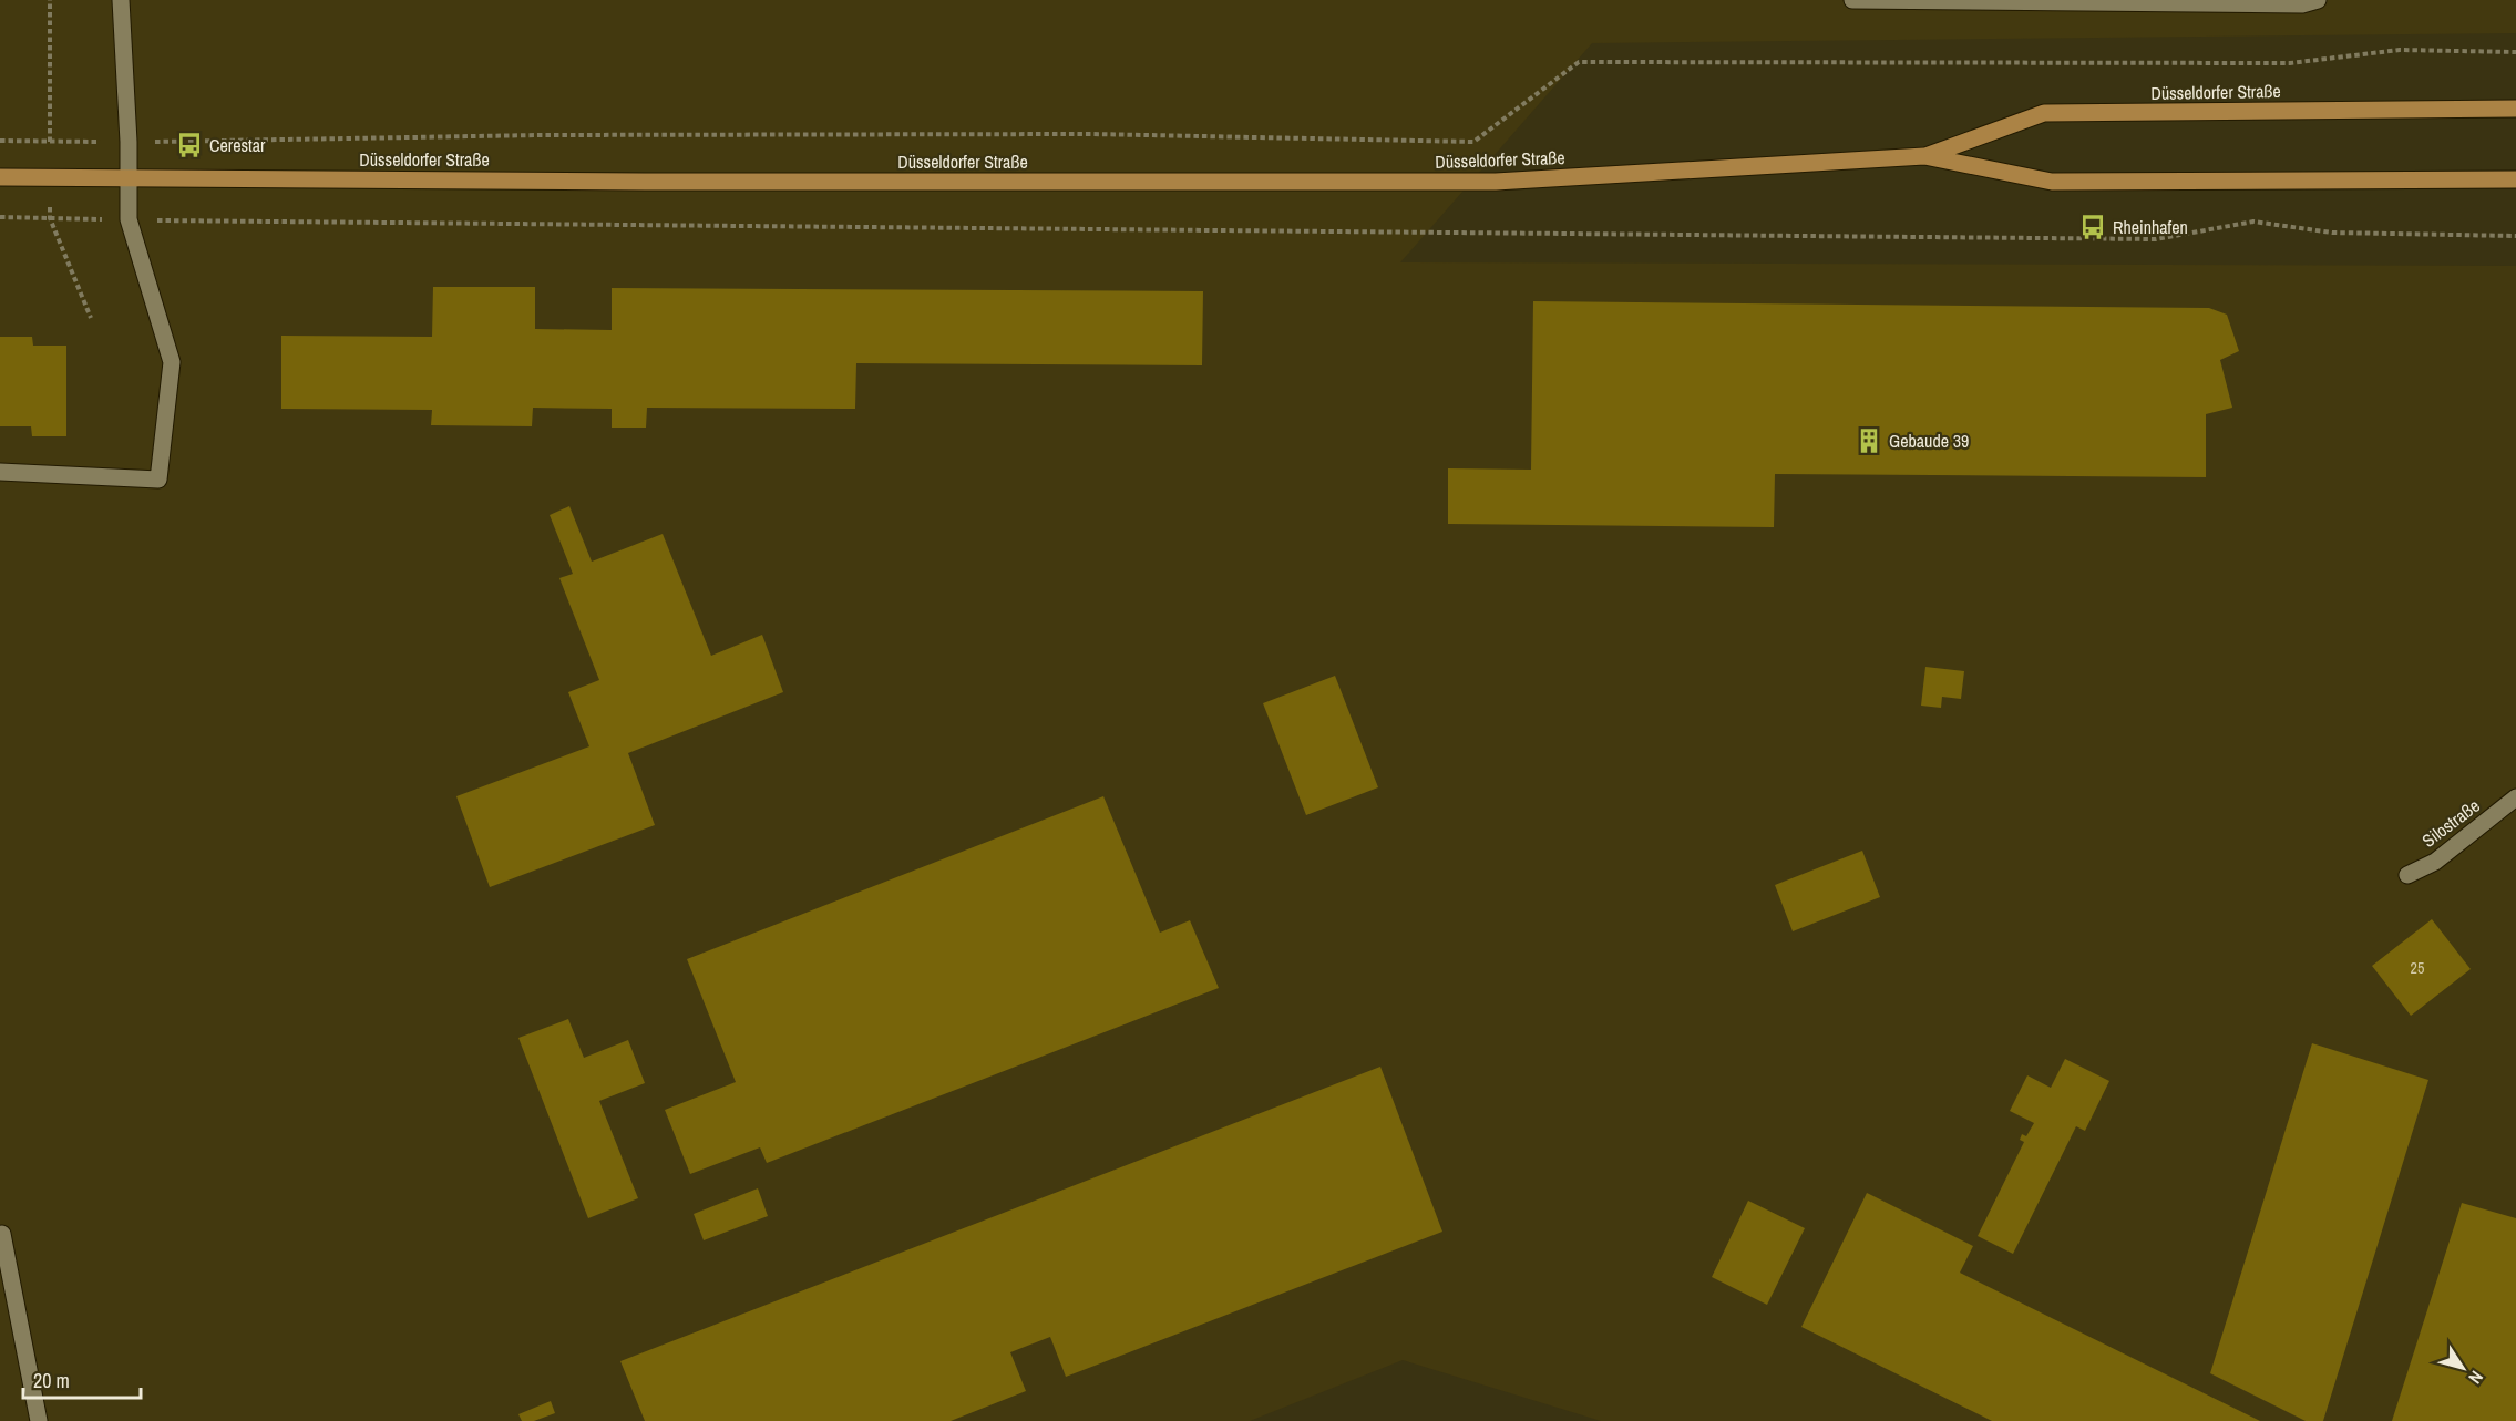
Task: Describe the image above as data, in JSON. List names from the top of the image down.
{
  "streets": {
    "main road": ["Düsseldorfer Straße"],
    "street": ["Silostraße"]
  },
  "places": {
    "bus stop": ["Cerestar", "Rheinhafen"],
    "building": ["Gebaude 39"]
  },
  "house_numbers": ["25"],
  "scale_bar": "20 m",
  "north": "bottom right"
}
